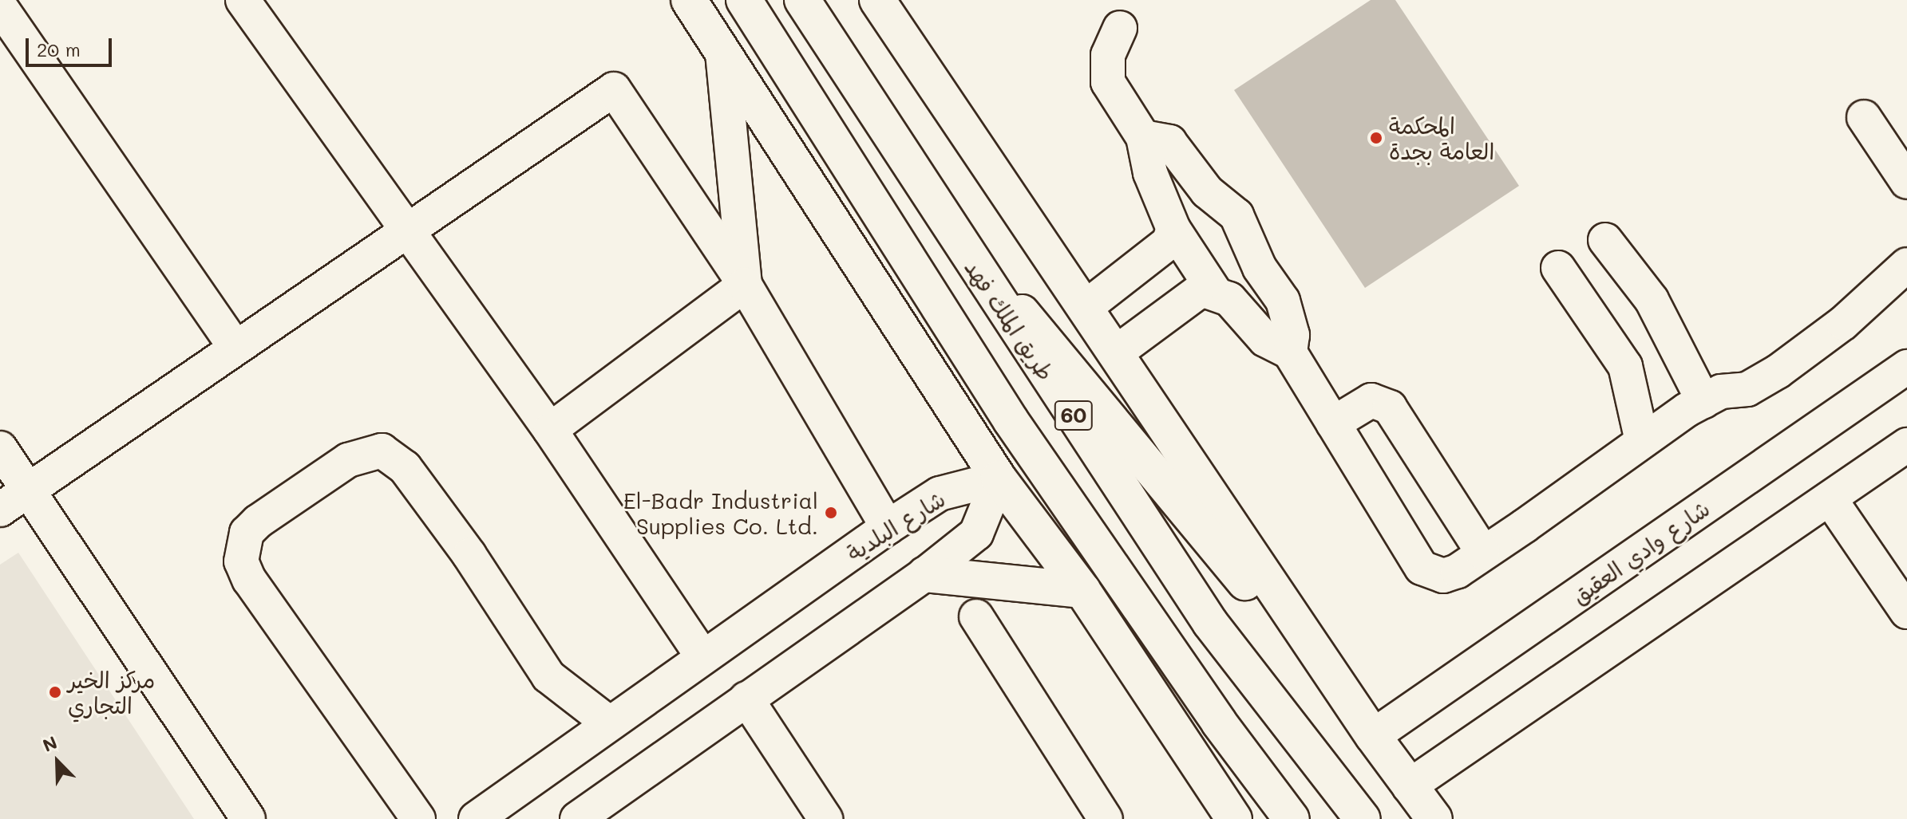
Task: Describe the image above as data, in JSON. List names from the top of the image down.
{
  "streets": {
    "main road": ["طريق الملك فهد", "60"],
    "street": ["شارع البلدية", "شارع وادي العقيق"]
  },
  "places": ["المحكمة العامة بجدة", "El-Badr Industrial Supplies Co. Ltd.", "مركز الخير التجاري"],
  "scale_bar": "20 m",
  "north": "top left"
}
